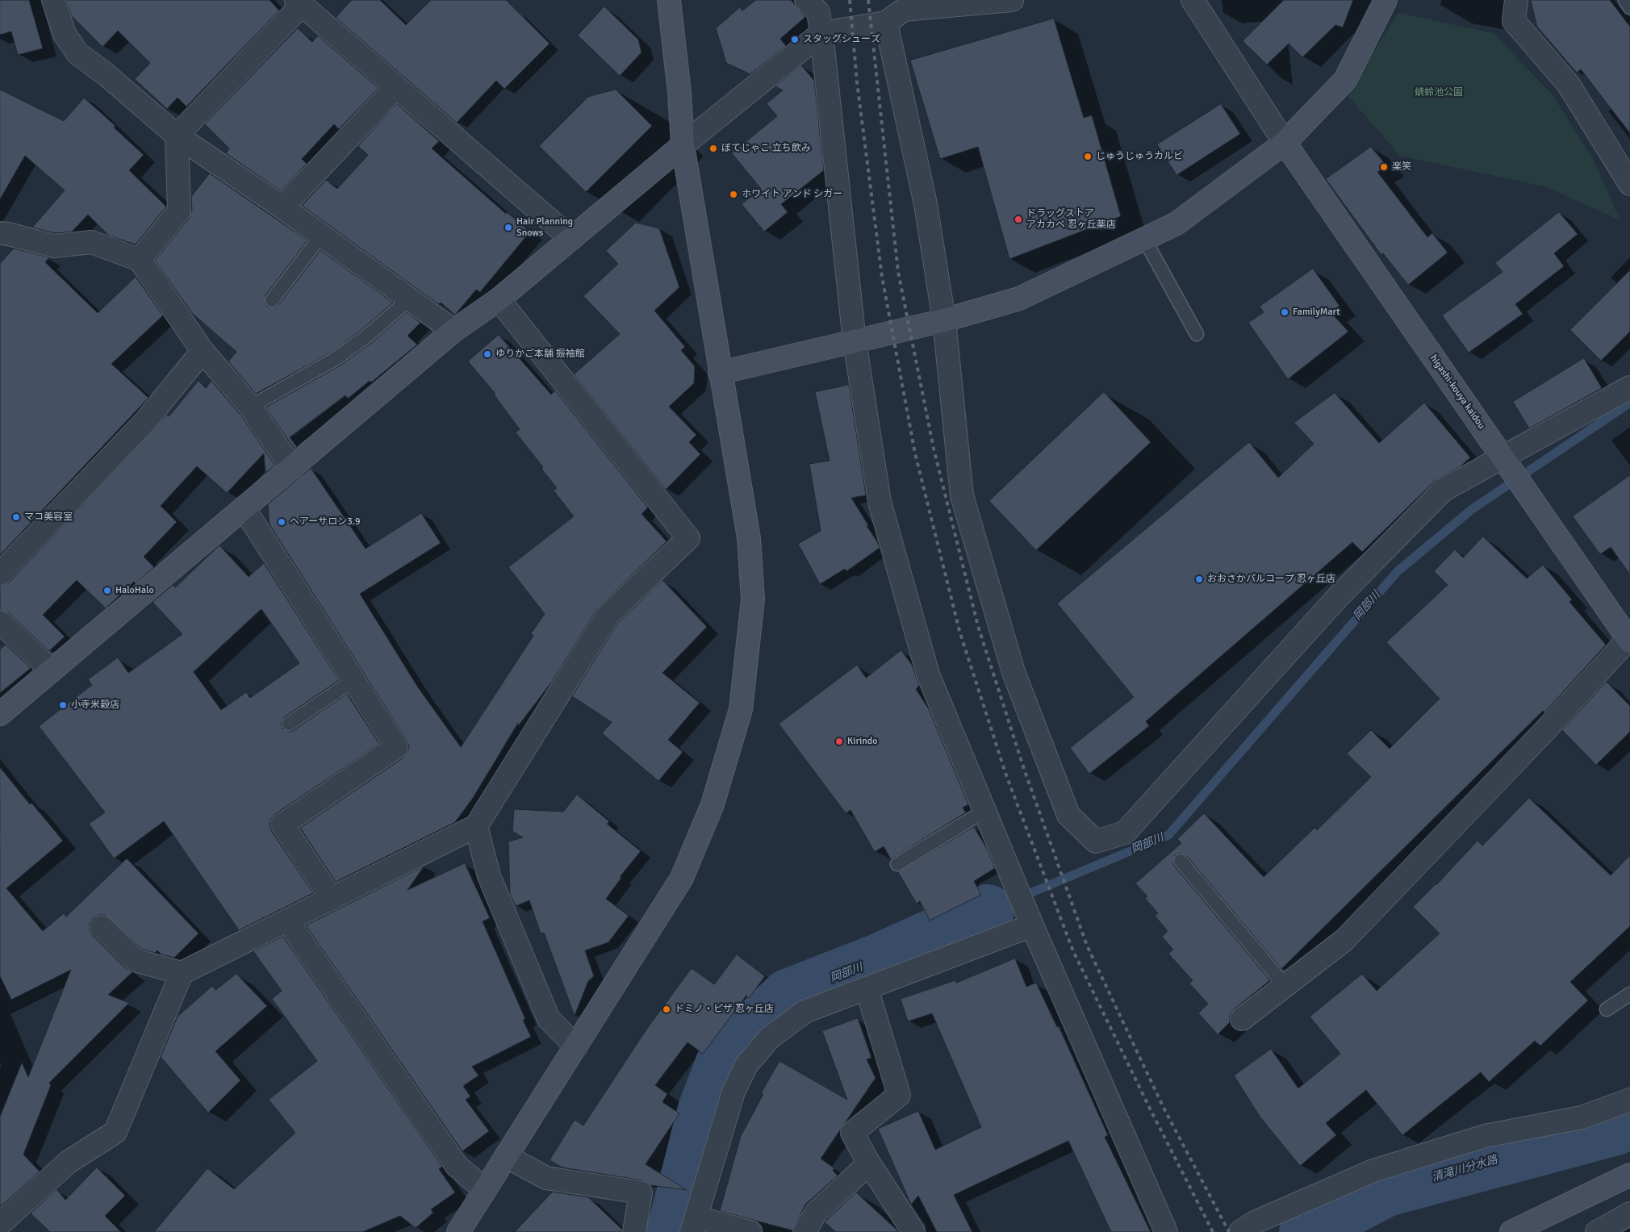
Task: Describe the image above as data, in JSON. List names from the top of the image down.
{
  "streets": {
    "street": ["higashi-kouya kaidou"]
  },
  "water": ["岡部川", "清滝川分水路"],
  "parks": ["蜻蛉池公園"],
  "places": [
    "スタッグシューズ",
    "ぼてじゃこ 立ち飲み",
    "じゅうじゅうカルビ",
    "楽笑",
    "ホワイト アンド シガー",
    "ドラッグストア アカカベ 忍ヶ丘薬店",
    "Hair Planning Snows",
    "FamilyMart",
    "ゆりかご本舗 振袖館",
    "マコ美容室",
    "ヘアーサロン3.9",
    "おおさかパルコープ 忍ヶ丘店",
    "HaloHalo",
    "小寺米穀店",
    "Kirindo",
    "ドミノ・ピザ 忍ヶ丘店"
  ]
}
